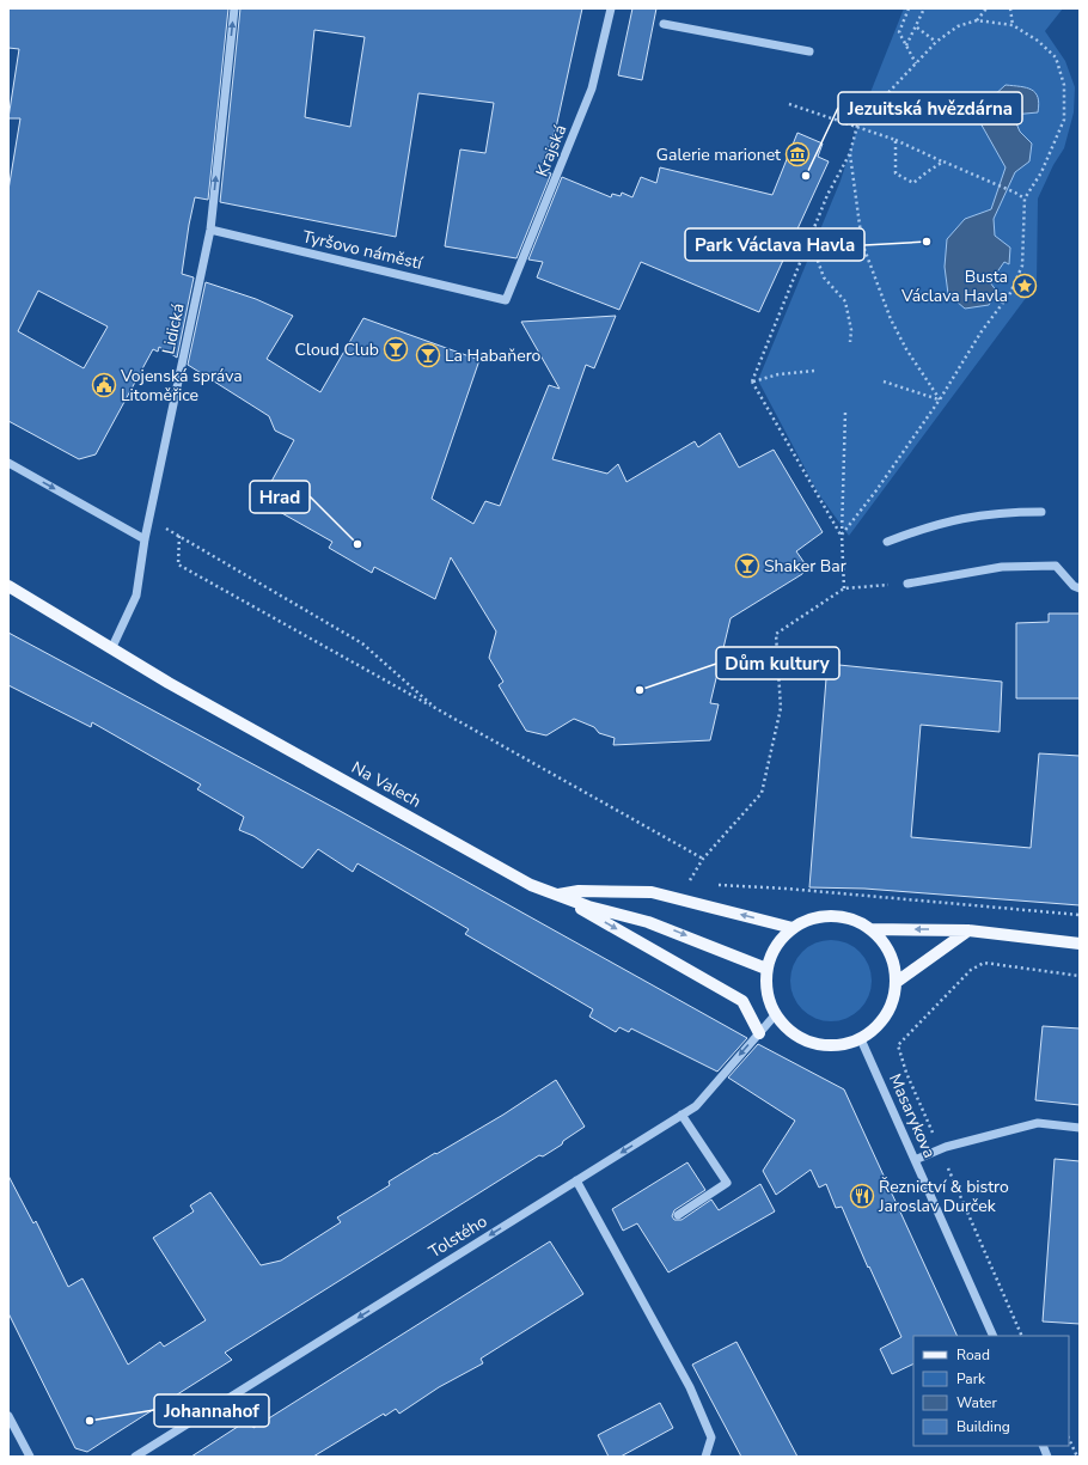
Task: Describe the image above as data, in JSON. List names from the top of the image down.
{
  "streets": {
    "main road": ["Na Valech"],
    "street": [
      "Krajská",
      "Tyršovo náměstí",
      "Lidická",
      "Masarykova",
      "Tolstého"
    ]
  },
  "crossings": [
    ["Krajská", "Tyršovo náměstí"],
    ["Tyršovo náměstí", "Lidická"],
    ["Lidická", "Na Valech"],
    ["Na Valech", "Masarykova"],
    ["Na Valech", "Tolstého"],
    ["Masarykova", "Tolstého"]
  ],
  "one_way": ["Tolstého"],
  "places": {
    "museum": ["Galerie marionet"],
    "other": [
      "Jezuitská hvězdárna",
      "Park Václava Havla",
      "Hrad",
      "Dům kultury",
      "Johannahof"
    ],
    "place": ["Busta Václava Havla"],
    "bar": ["Cloud Club", "La Habaňero", "Shaker Bar"],
    "public building": ["Vojenská správa Litoměřice"],
    "restaurant": ["Řeznictví & bistro Jaroslav Durček"]
  },
  "legend": [
    "Road",
    "Park",
    "Water",
    "Building"
  ]
}
